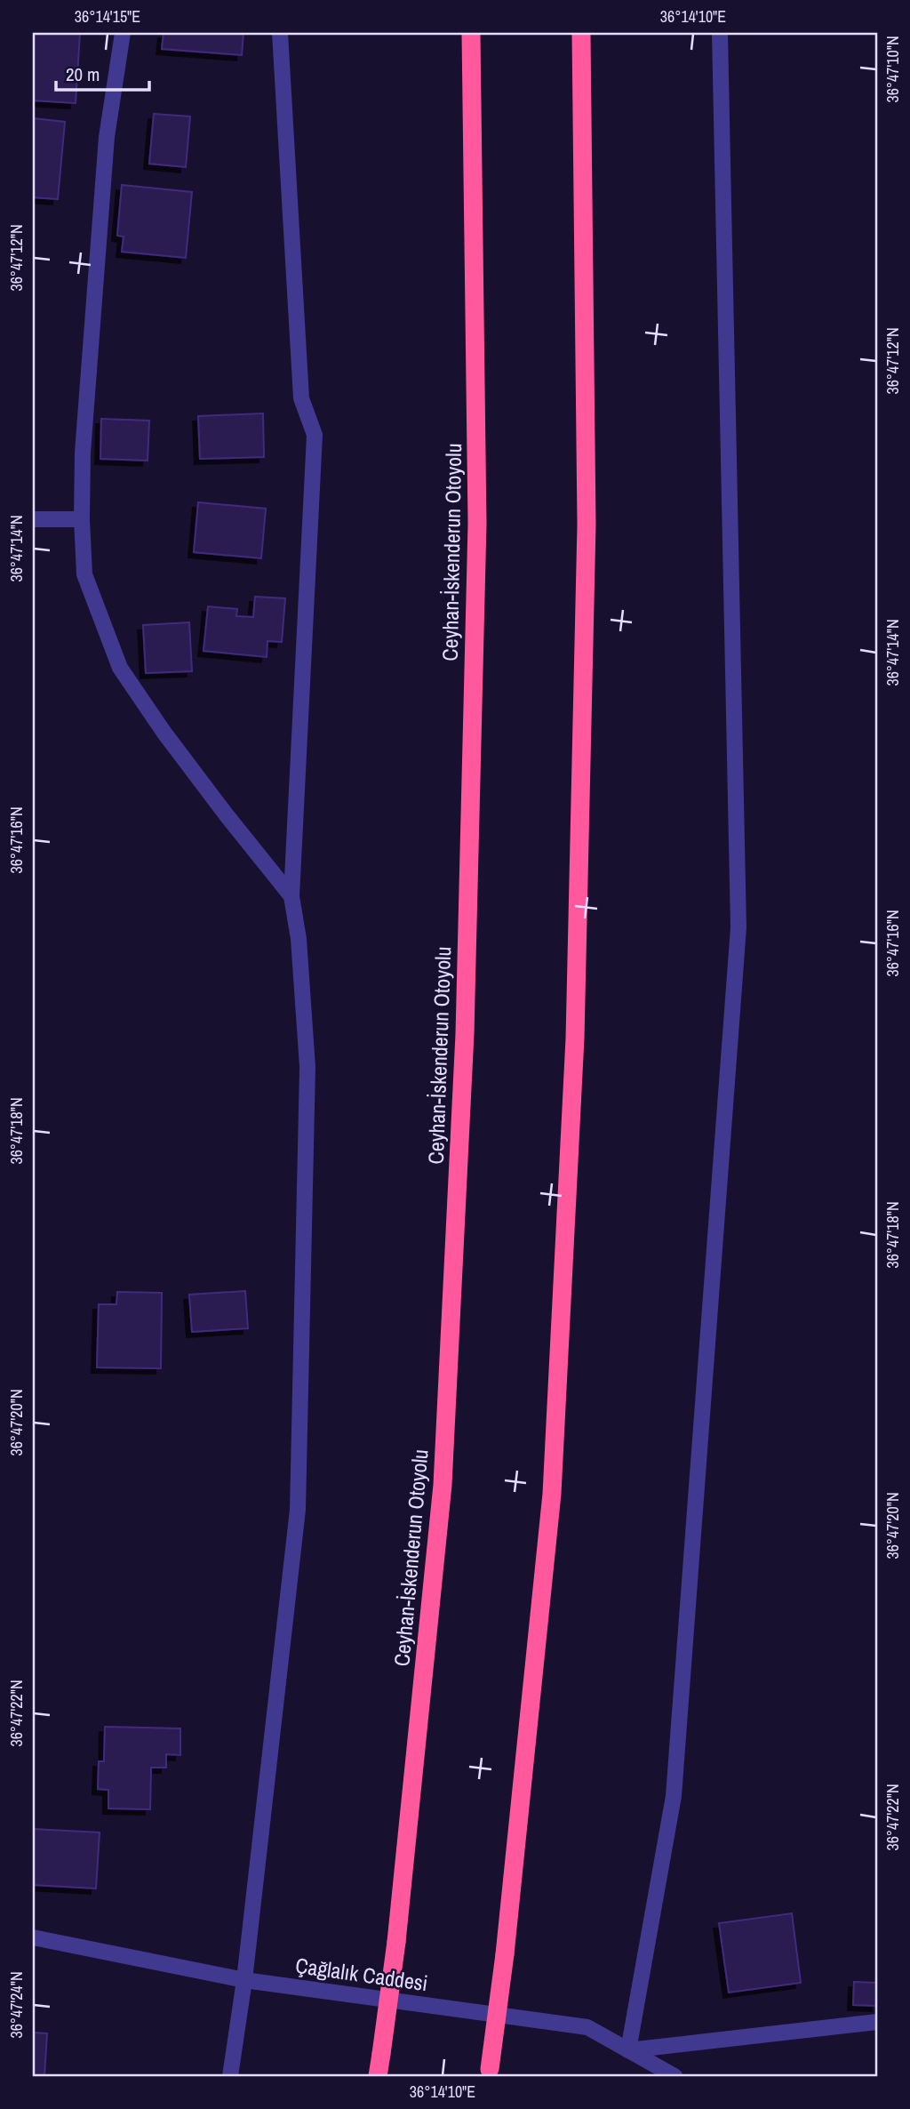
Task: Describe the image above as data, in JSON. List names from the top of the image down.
{
  "streets": {
    "highway": ["Ceyhan-İskenderun Otoyolu"],
    "street": ["Çağlalık Caddesi"]
  },
  "scale_bar": "20 m",
  "coordinates": [
    "36°14'15\"E",
    "36°14'10\"E",
    "36°47'10\"N",
    "36°47'12\"N",
    "36°47'14\"N",
    "36°47'16\"N",
    "36°47'18\"N",
    "36°47'20\"N",
    "36°47'22\"N",
    "36°47'24\"N"
  ]
}
